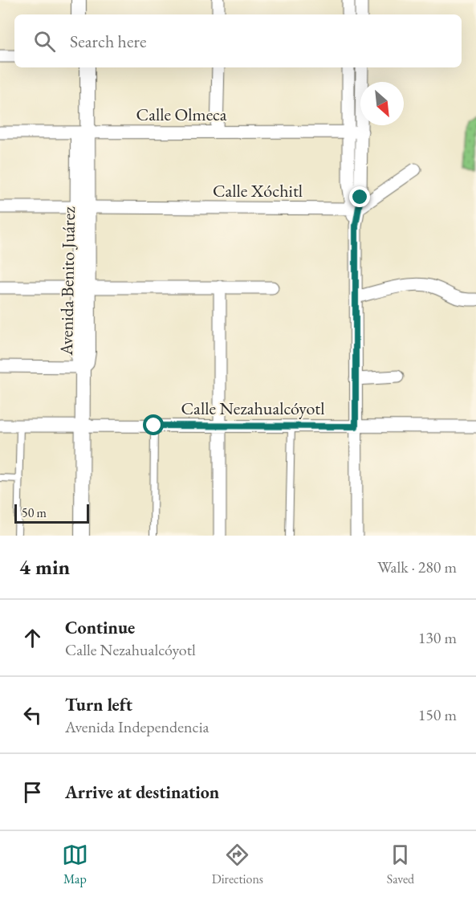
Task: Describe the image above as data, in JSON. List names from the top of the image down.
{
  "streets": {
    "street": [
      "Calle Olmeca",
      "Calle Xóchitl",
      "Avenida Benito Juárez",
      "Calle Nezahualcóyotl"
    ]
  },
  "crossings": [
    ["Calle Olmeca", "Avenida Benito Juárez"],
    ["Calle Xóchitl", "Avenida Benito Juárez"],
    ["Avenida Benito Juárez", "Calle Nezahualcóyotl"]
  ],
  "scale_bar": "50 m",
  "north": "bottom right",
  "page": {
    "search": "Search here",
    "scale": "50 m",
    "heading": ["4 min", "Walk · 280 m"],
    "list": [
      ["Continue", "Calle Nezahualcóyotl", "130 m"],
      ["Turn left", "Avenida Independencia", "150 m"],
      "Arrive at destination"
    ],
    "nav": ["Map", "Directions", "Saved"]
  }
}
